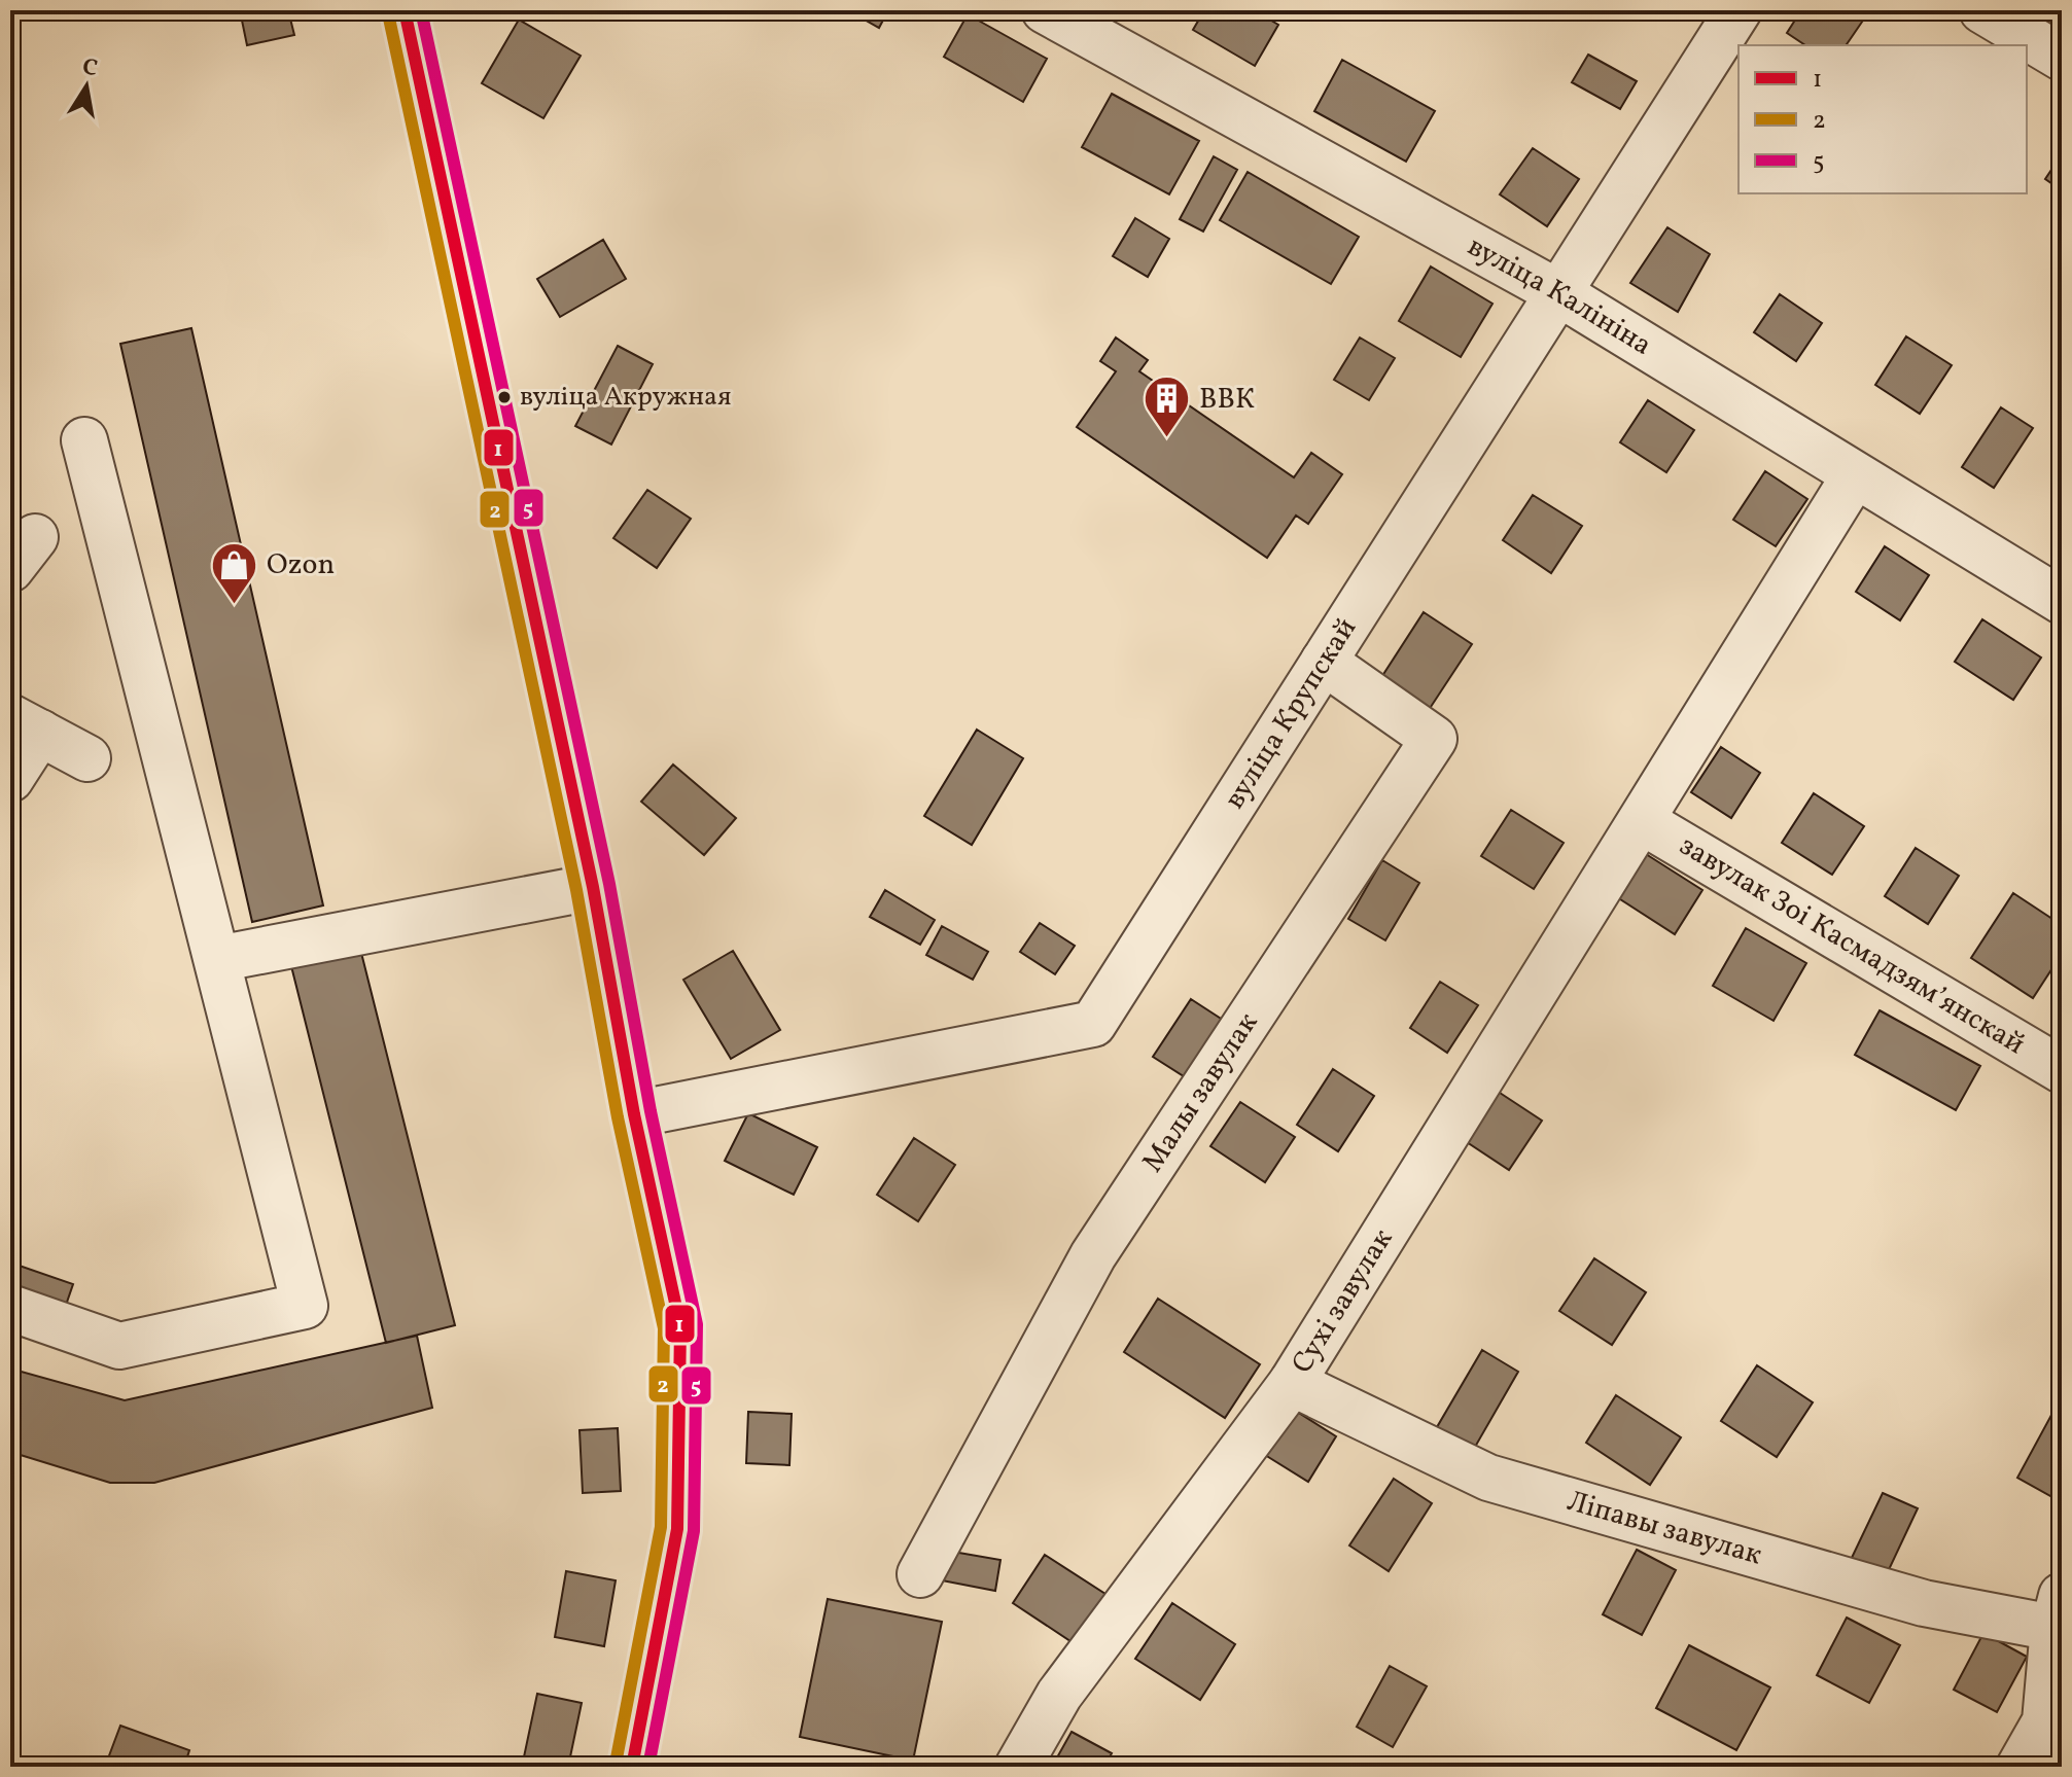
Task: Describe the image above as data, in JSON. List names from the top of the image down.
{
  "streets": {
    "street": [
      "вуліца Калініна",
      "вуліца Крупскай",
      "завулак Зоі Касмадзямʼянскай",
      "Малы завулак",
      "Сухі завулак",
      "Ліпавы завулак"
    ]
  },
  "crossings": [
    ["вуліца Калініна", "вуліца Крупскай"],
    ["вуліца Калініна", "Сухі завулак"],
    ["вуліца Крупскай", "Малы завулак"],
    ["завулак Зоі Касмадзямʼянскай", "Сухі завулак"],
    ["Сухі завулак", "Ліпавы завулак"]
  ],
  "places": {
    "other": ["вуліца Акружная"],
    "building": ["ВВК"],
    "shop": ["Ozon"]
  },
  "lines": ["transit line 1", "transit line 5", "transit line 2"],
  "legend": ["1", "2", "5"],
  "north": "top"
}
